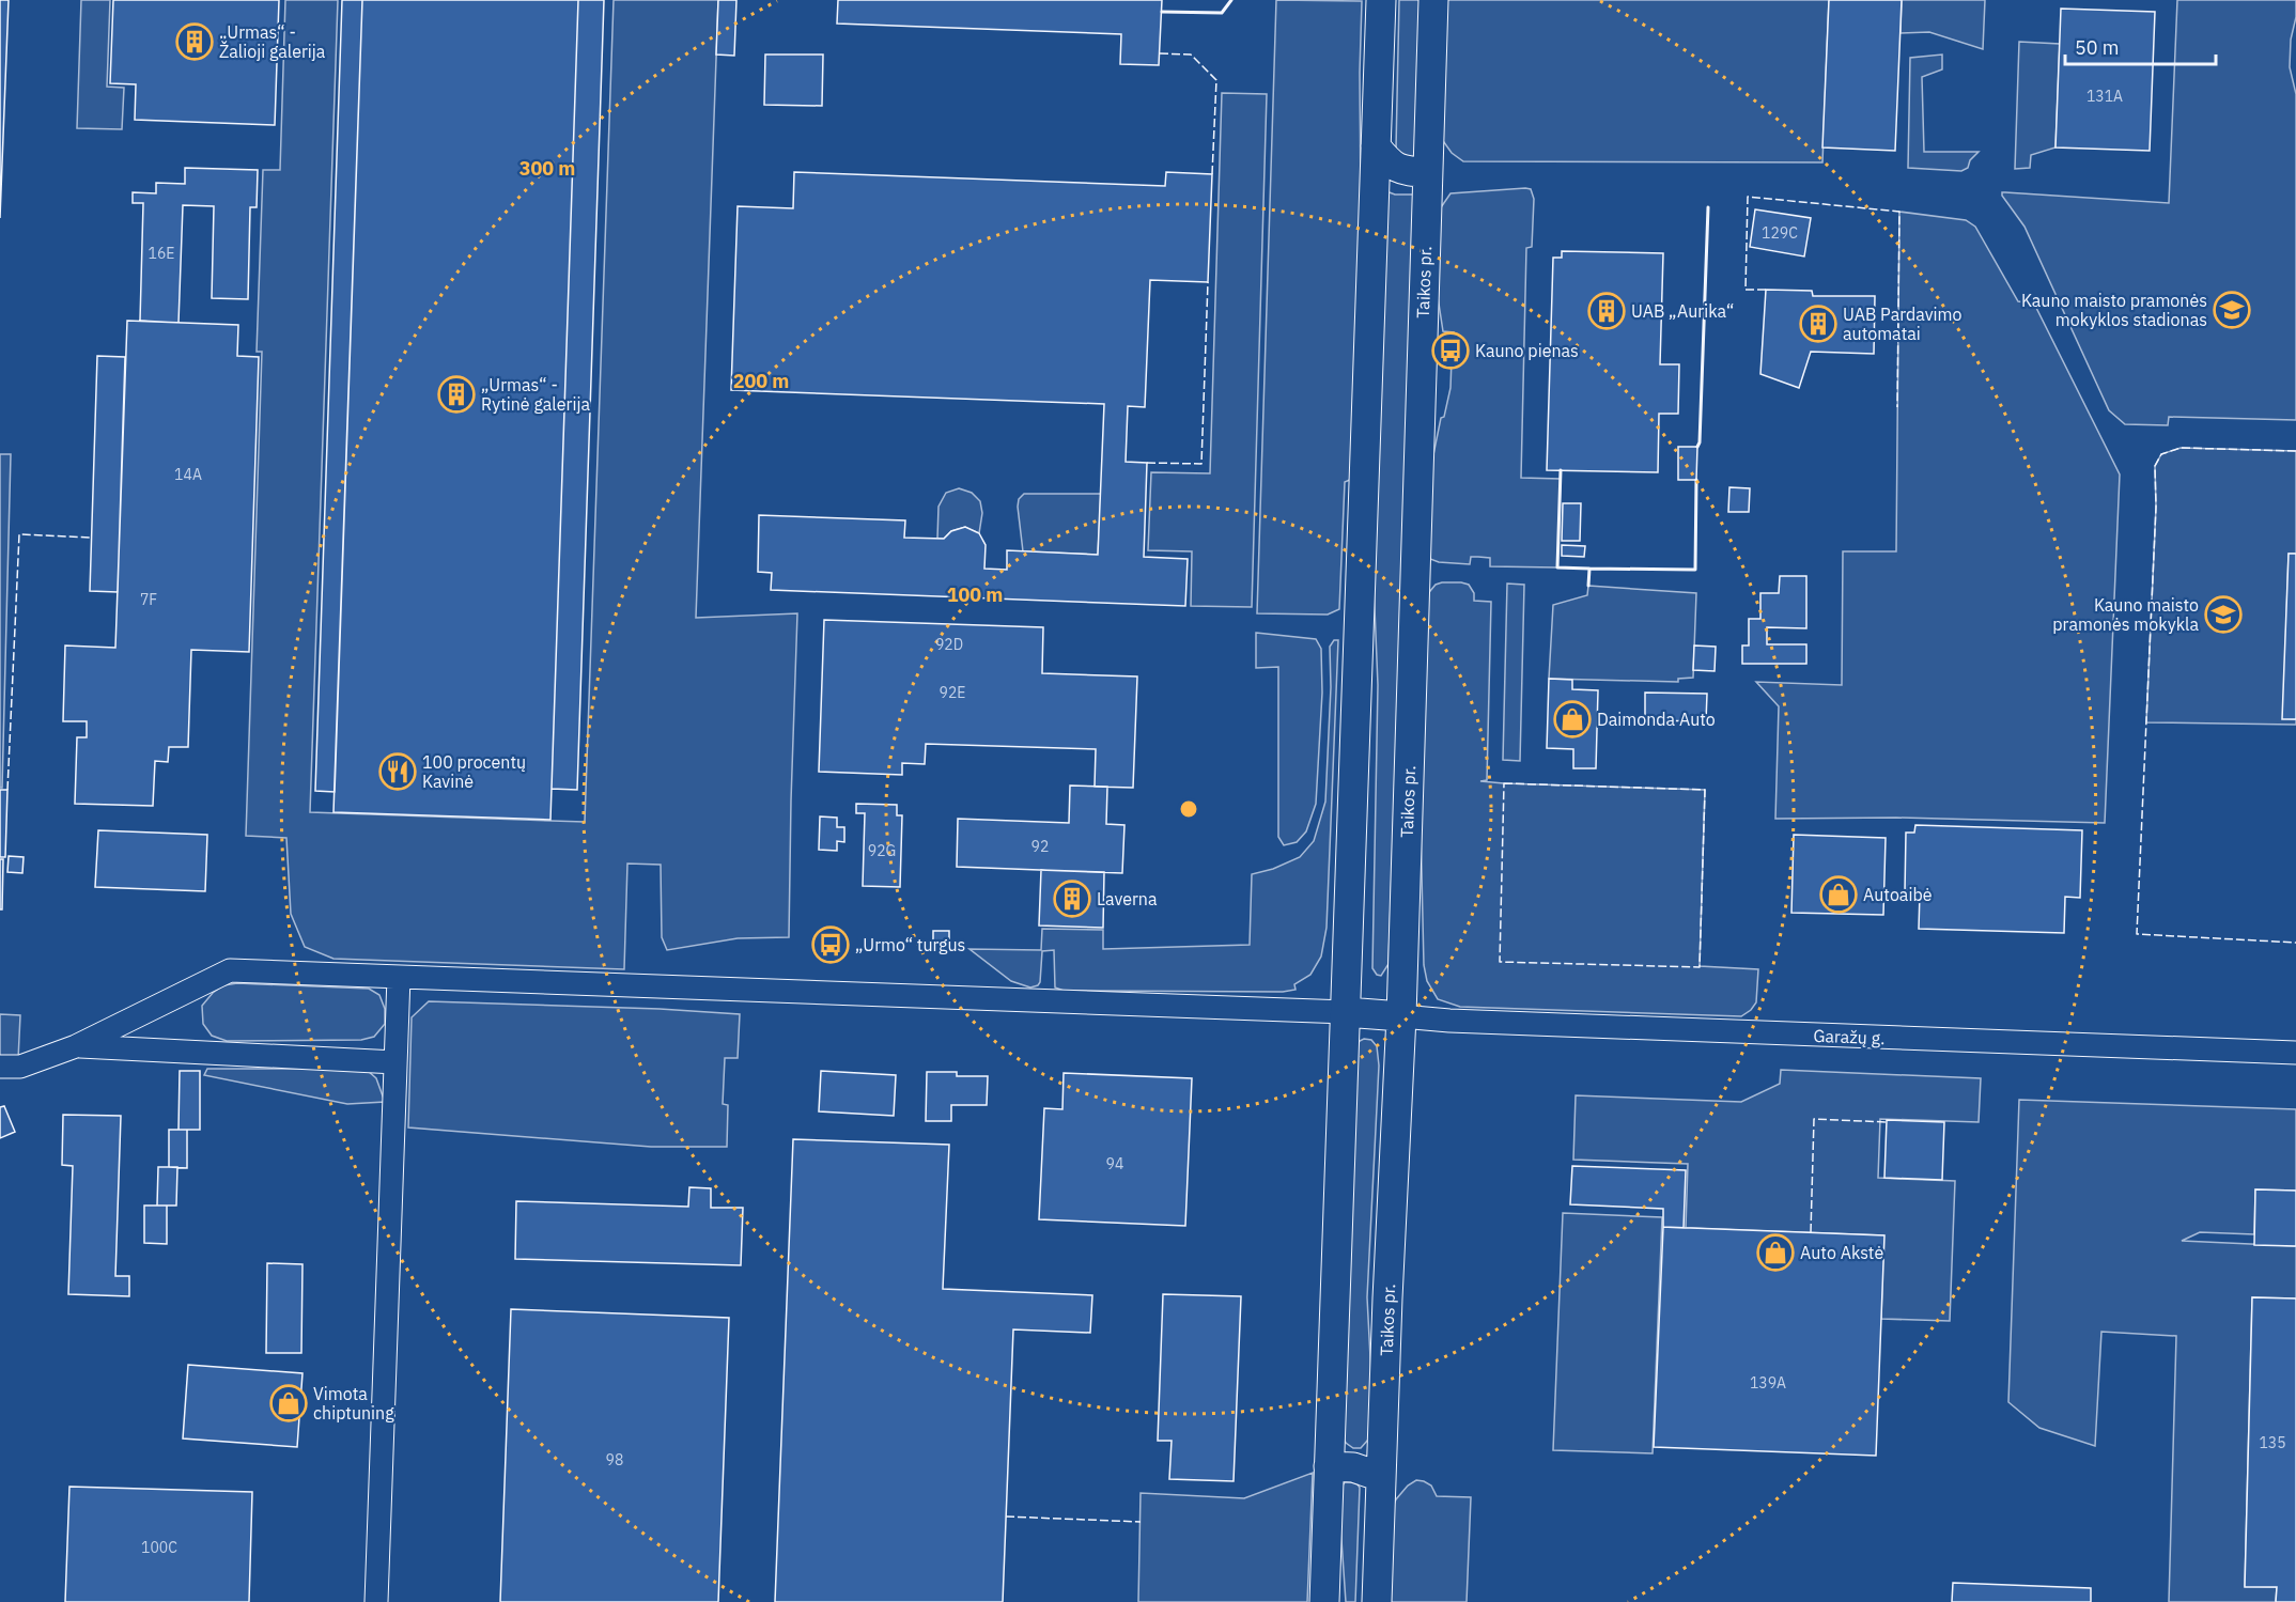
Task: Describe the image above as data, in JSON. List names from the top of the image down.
{
  "streets": {
    "main road": ["Taikos pr."],
    "street": ["Garažų g."]
  },
  "crossings": [
    ["Taikos pr.", "Garažų g."]
  ],
  "places": {
    "building": [
      "„Urmas“ - Žalioji galerija",
      "UAB „Aurika“",
      "UAB Pardavimo automatai",
      "„Urmas“ - Rytinė galerija",
      "Laverna"
    ],
    "school or university": ["Kauno maisto pramonės mokyklos stadionas", "Kauno maisto pramonės mokykla"],
    "bus stop": ["Kauno pienas", "„Urmo“ turgus"],
    "shop": [
      "Daimonda Auto",
      "Autoaibė",
      "Auto Akstė",
      "Vimota chiptuning"
    ],
    "restaurant": ["100 procentų Kavinė"]
  },
  "house_numbers": [
    "131A",
    "129C",
    "16E",
    "14A",
    "7F",
    "92D",
    "92E",
    "92",
    "92G",
    "94",
    "139A",
    "135",
    "98",
    "100C"
  ],
  "scale_bar": "50 m",
  "rings": ["300 m", "200 m", "100 m"]
}
